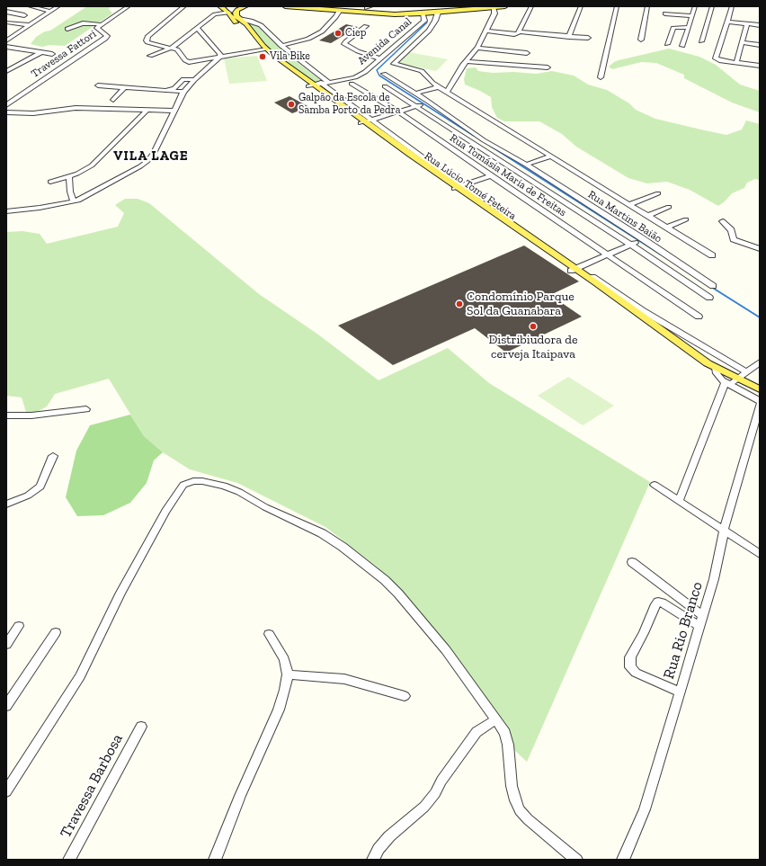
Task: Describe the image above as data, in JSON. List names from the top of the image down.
{
  "streets": {
    "main road": ["Rua Lúcio Tomé Feteira"],
    "street": [
      "Avenida Canal",
      "Travessa Fattori",
      "Rua Tomásia Maria de Freitas",
      "Rua Martins Baião",
      "Rua Rio Branco",
      "Travessa Barbosa"
    ]
  },
  "crossings": [
    ["Avenida Canal", "Rua Lúcio Tomé Feteira"],
    ["Avenida Canal", "Rua Martins Baião"]
  ],
  "districts": ["VILA LAGE"],
  "places": [
    "Ciep",
    "Vila Bike",
    "Galpão da Escola de Samba Porto da Pedra",
    "Condomínio Parque Sol da Guanabara",
    "Distribiudora de cerveja Itaipava"
  ]
}
